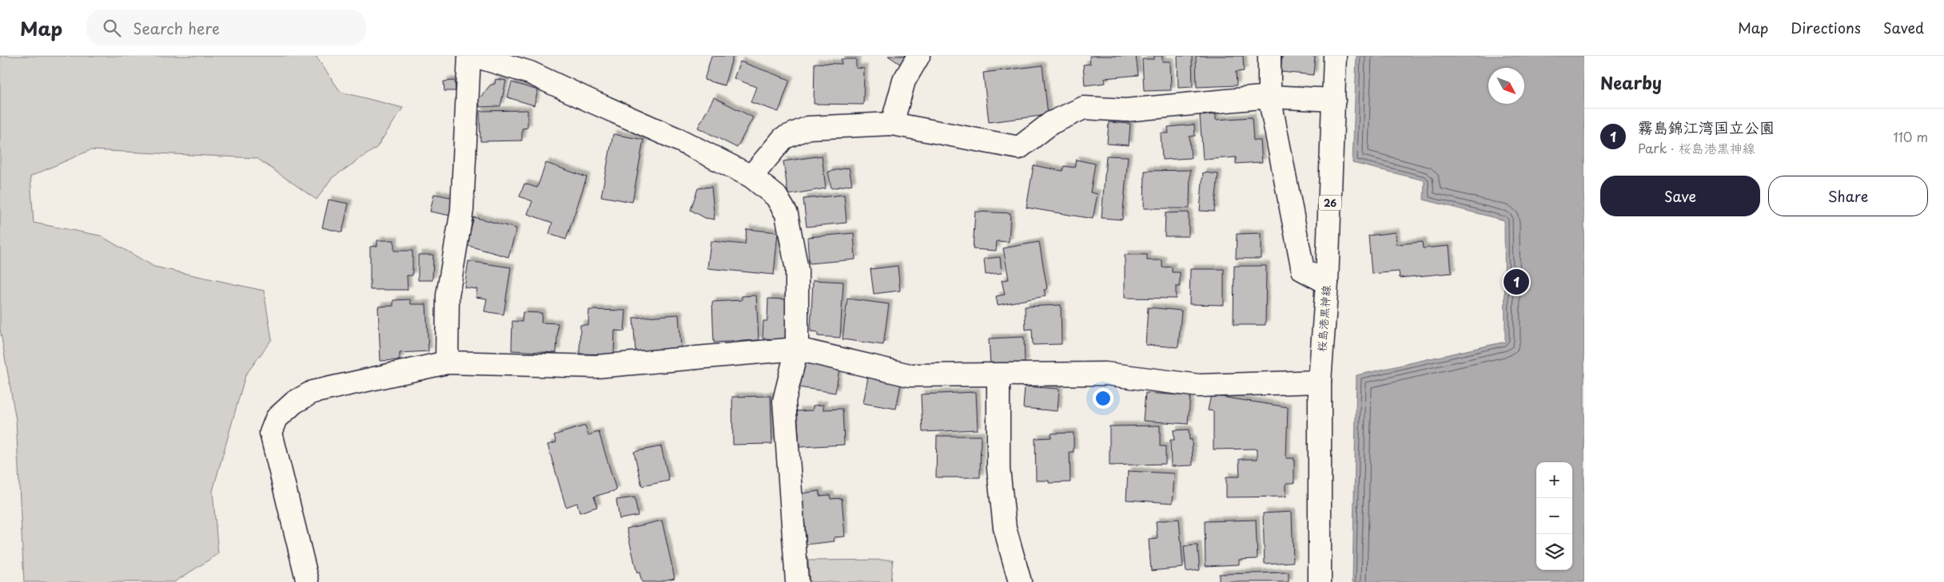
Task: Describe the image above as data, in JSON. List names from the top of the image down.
{
  "streets": {
    "street": ["26", "桜島港黒神線"]
  },
  "north": "bottom right",
  "page": {
    "header": "Map",
    "search": "Search here",
    "nav": ["Map", "Directions", "Saved"],
    "heading": "Nearby",
    "list": [
      {
        "mark": "1",
        "name": "霧島錦江湾国立公園",
        "note": "Park · 桜島港黒神線",
        "value": "110 m"
      }
    ],
    "buttons": ["Save", "Share"],
    "pins": "1",
    "map_buttons": ["+", "−"]
  }
}
